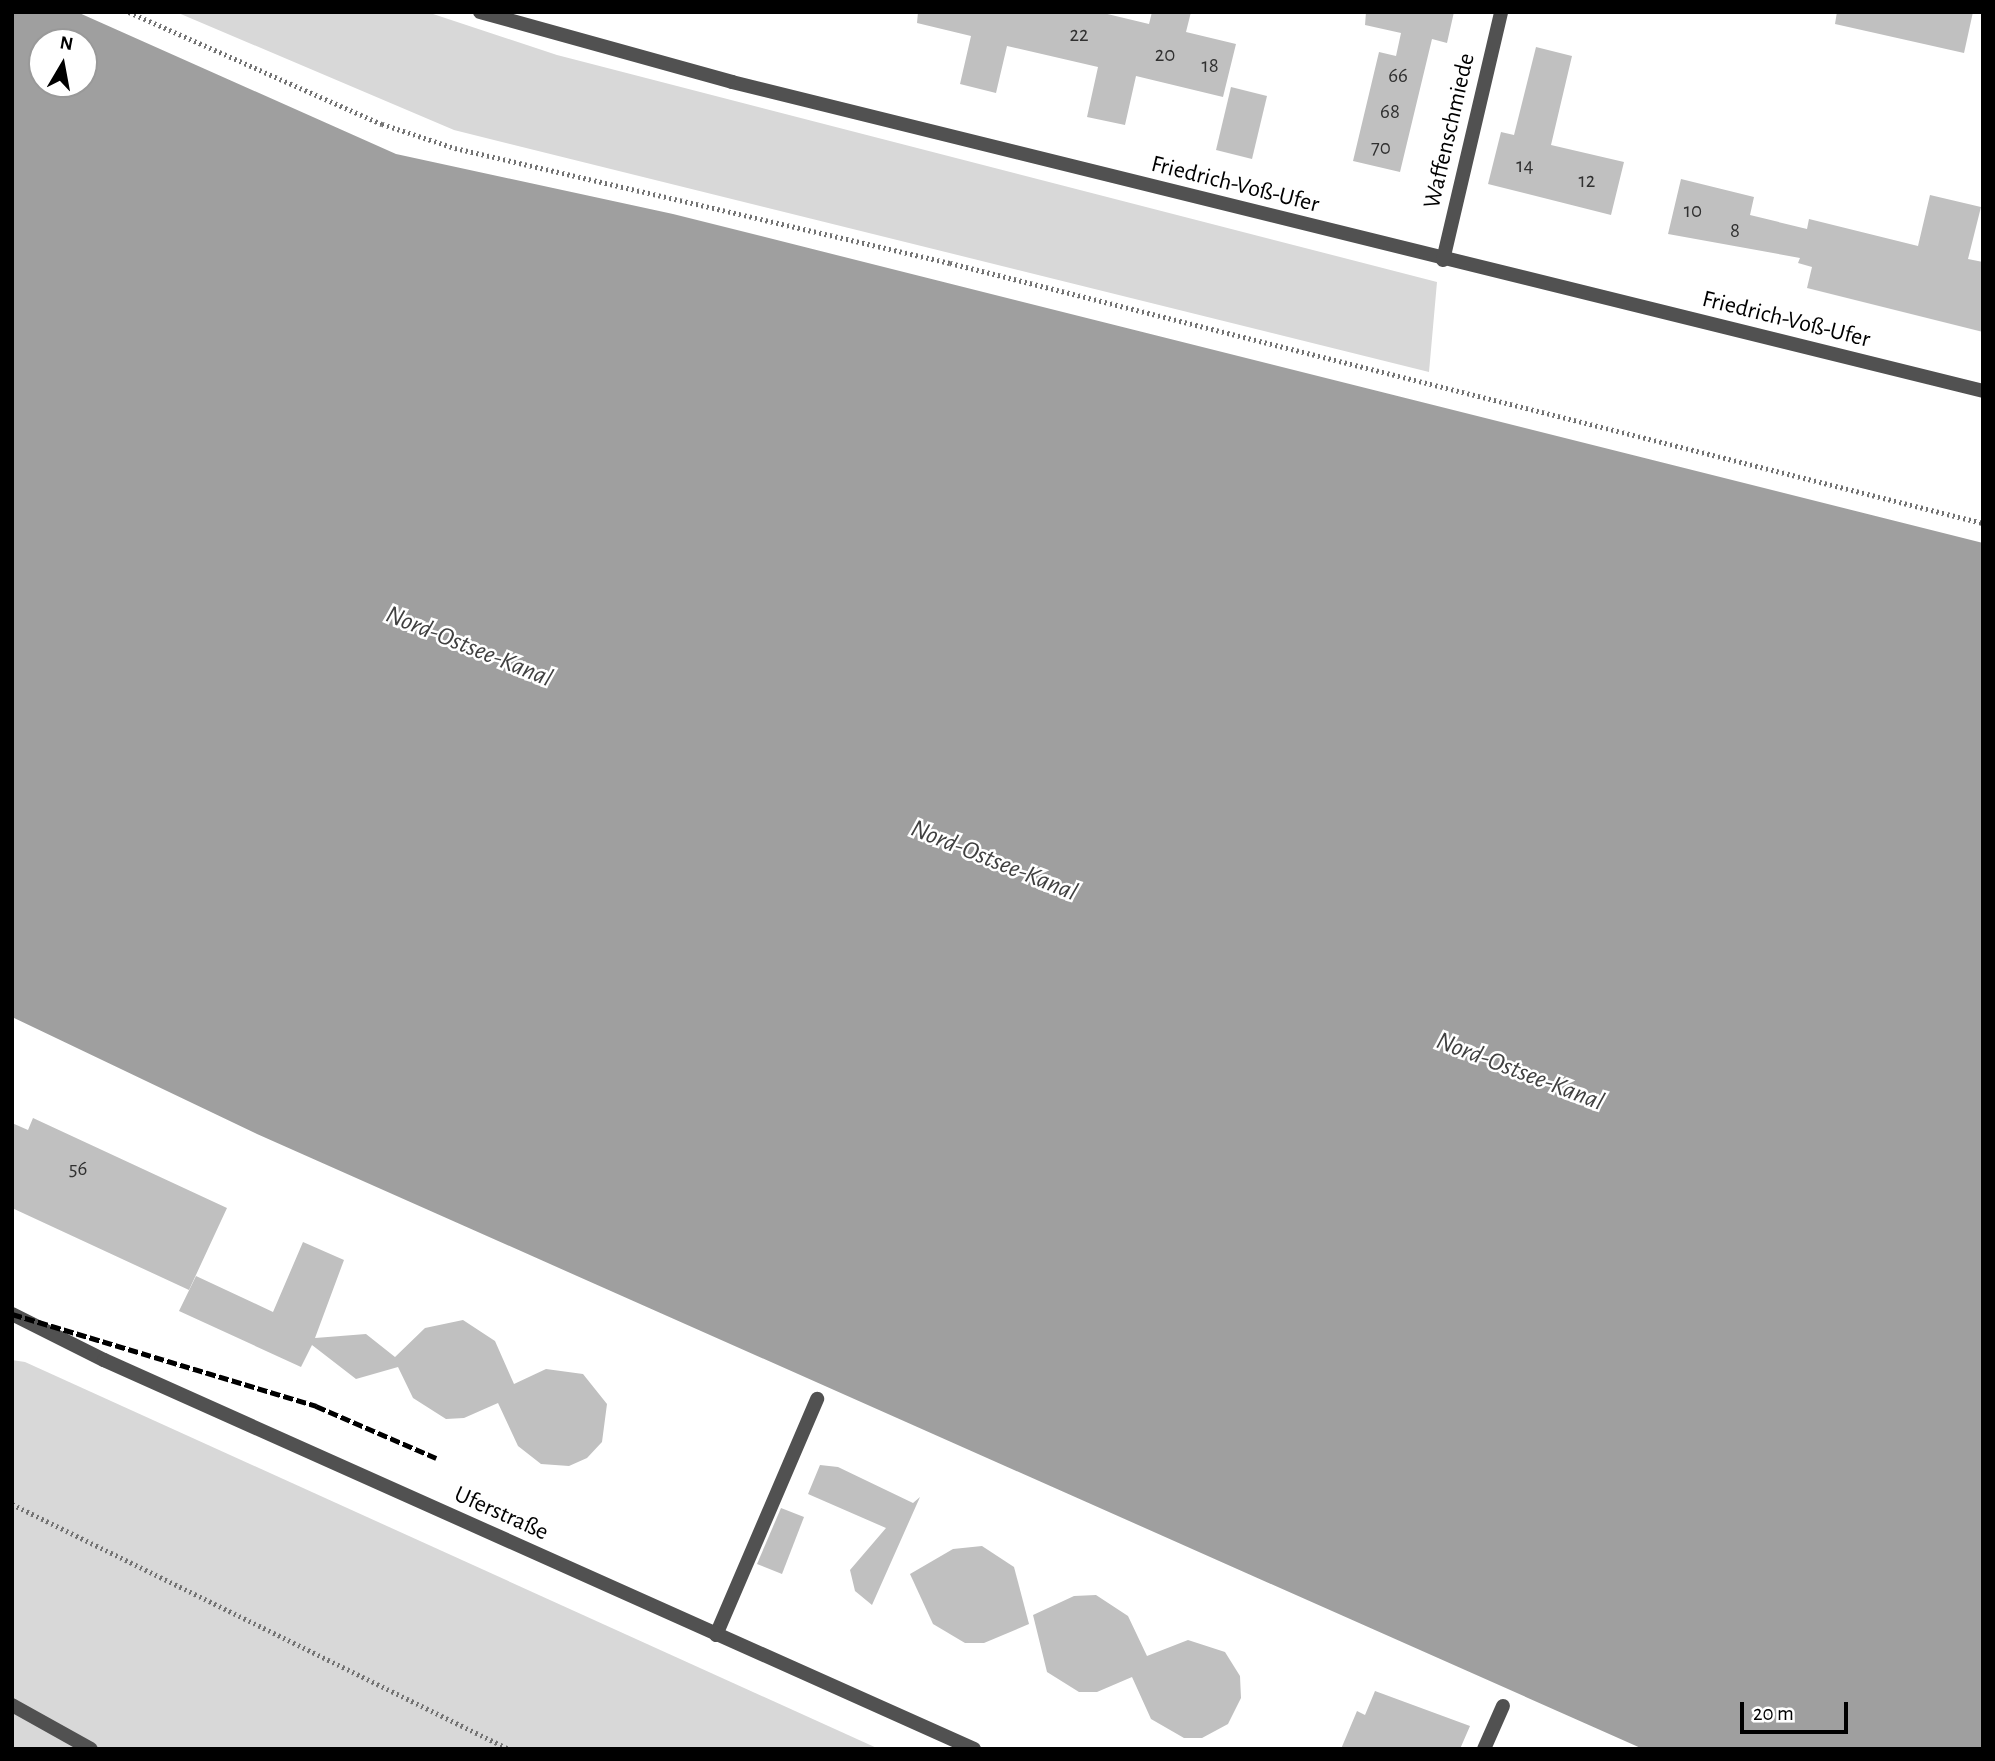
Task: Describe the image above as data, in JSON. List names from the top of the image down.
{
  "streets": {
    "street": ["Waffenschmiede", "Friedrich-Voß-Ufer", "Uferstraße"]
  },
  "crossings": [
    ["Waffenschmiede", "Friedrich-Voß-Ufer"]
  ],
  "water": ["Nord-Ostsee-Kanal"],
  "house_numbers": [
    "22",
    "20",
    "18",
    "66",
    "68",
    "70",
    "14",
    "12",
    "10",
    "8",
    "56"
  ],
  "scale_bar": "20 m",
  "north": "top"
}
